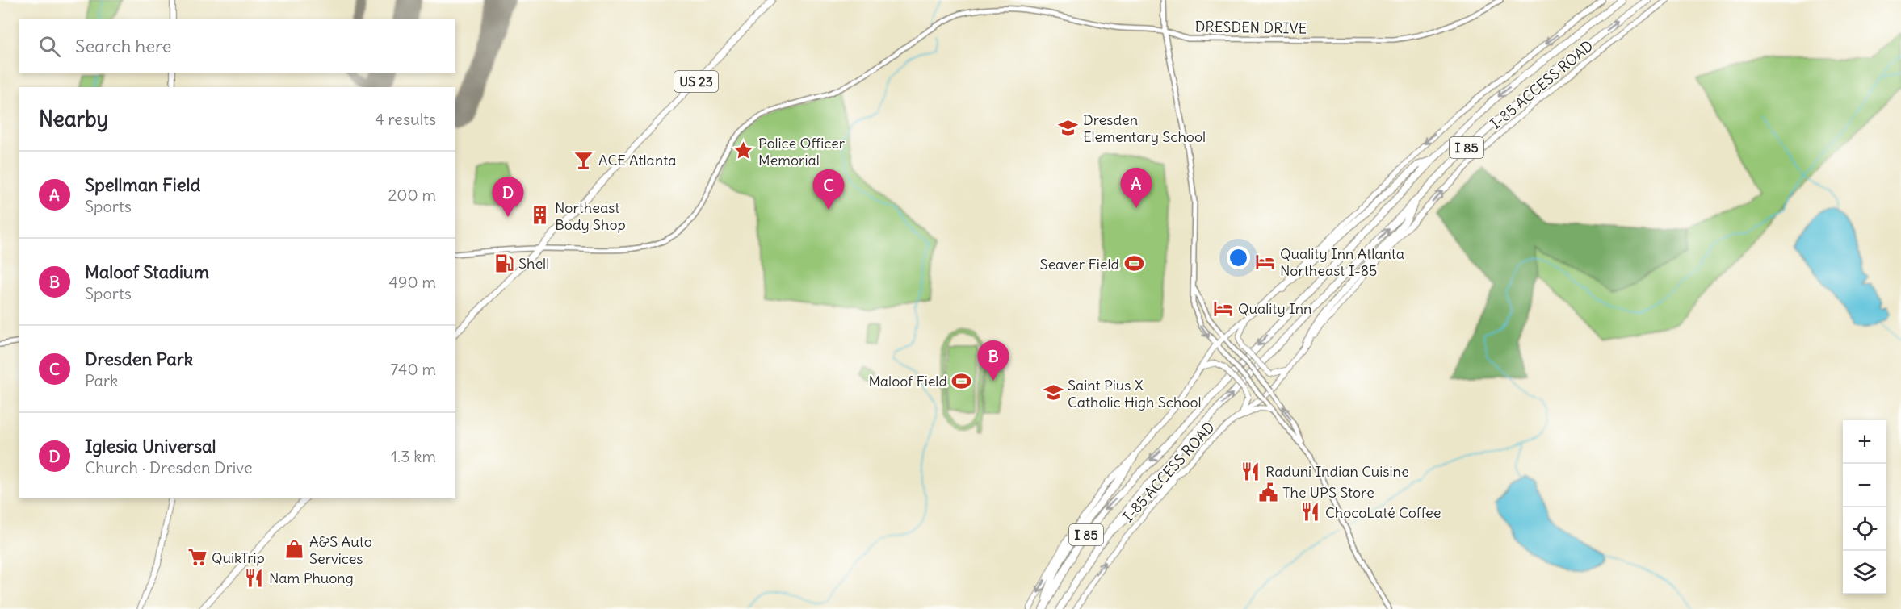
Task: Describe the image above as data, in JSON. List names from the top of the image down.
{
  "streets": {
    "highway": ["I 85"],
    "main road": ["US 23", "I-85 ACCESS ROAD"],
    "street": ["DRESDEN DRIVE"]
  },
  "crossings": [
    ["DRESDEN DRIVE", "US 23"]
  ],
  "places": {
    "school or university": ["Dresden Elementary School", "Saint Pius X Catholic High School"],
    "place": ["Police Officer Memorial"],
    "bar": ["ACE Atlanta"],
    "building": ["Northeast Body Shop"],
    "hotel": ["Quality Inn Atlanta Northeast I-85", "Quality Inn"],
    "fuel station": ["Shell"],
    "sports": ["Seaver Field", "Maloof Field"],
    "restaurant": ["Raduni Indian Cuisine", "ChocoLaté Coffee", "Nam Phuong"],
    "public building": ["The UPS Store"],
    "shop": ["A&S Auto Services"],
    "supermarket": ["QuikTrip"]
  },
  "page": {
    "search": "Search here",
    "heading": ["Nearby", "4 results"],
    "list": [
      {
        "mark": "A",
        "name": "Spellman Field",
        "note": "Sports",
        "value": "200 m"
      },
      {
        "mark": "B",
        "name": "Maloof Stadium",
        "note": "Sports",
        "value": "490 m"
      },
      {
        "mark": "C",
        "name": "Dresden Park",
        "note": "Park",
        "value": "740 m"
      },
      {
        "mark": "D",
        "name": "Iglesia Universal",
        "note": "Church · Dresden Drive",
        "value": "1.3 km"
      }
    ],
    "pins": [
      "A",
      "C",
      "D",
      "B"
    ],
    "map_buttons": ["+", "−"]
  }
}
